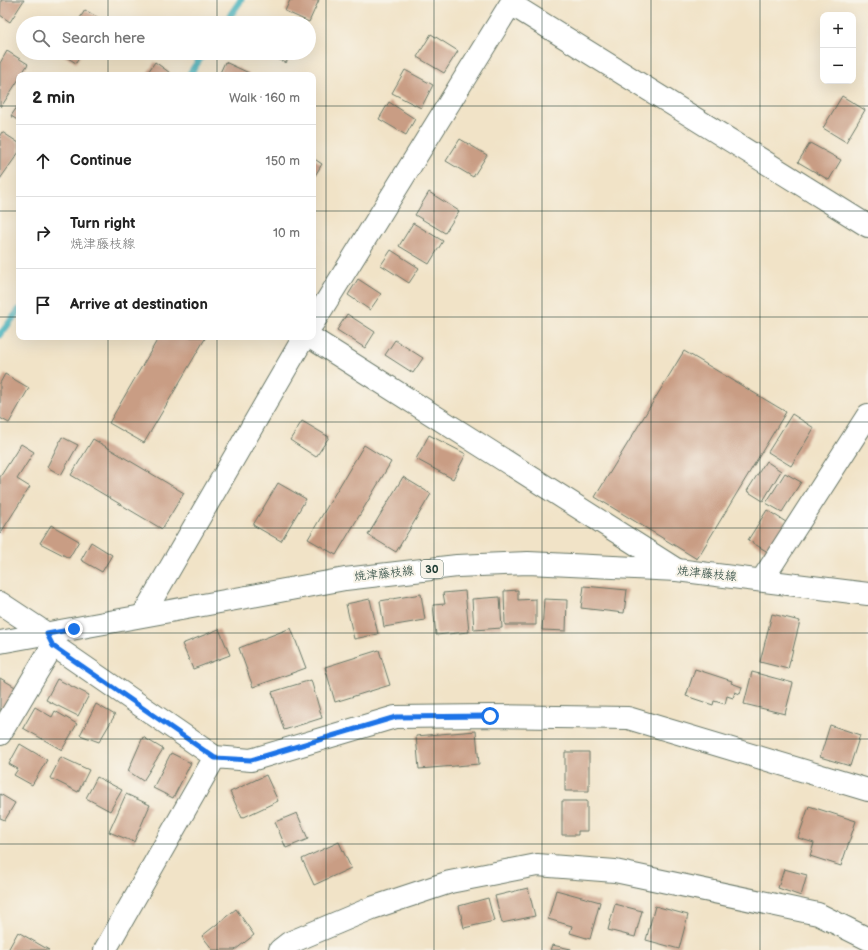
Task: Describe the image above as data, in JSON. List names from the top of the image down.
{
  "streets": {
    "street": ["30", "焼津藤枝線"]
  },
  "page": {
    "map_buttons": ["+", "−"],
    "search": "Search here",
    "heading": ["2 min", "Walk · 160 m"],
    "list": [
      ["Continue", "150 m"],
      ["Turn right", "焼津藤枝線", "10 m"],
      "Arrive at destination"
    ]
  }
}
